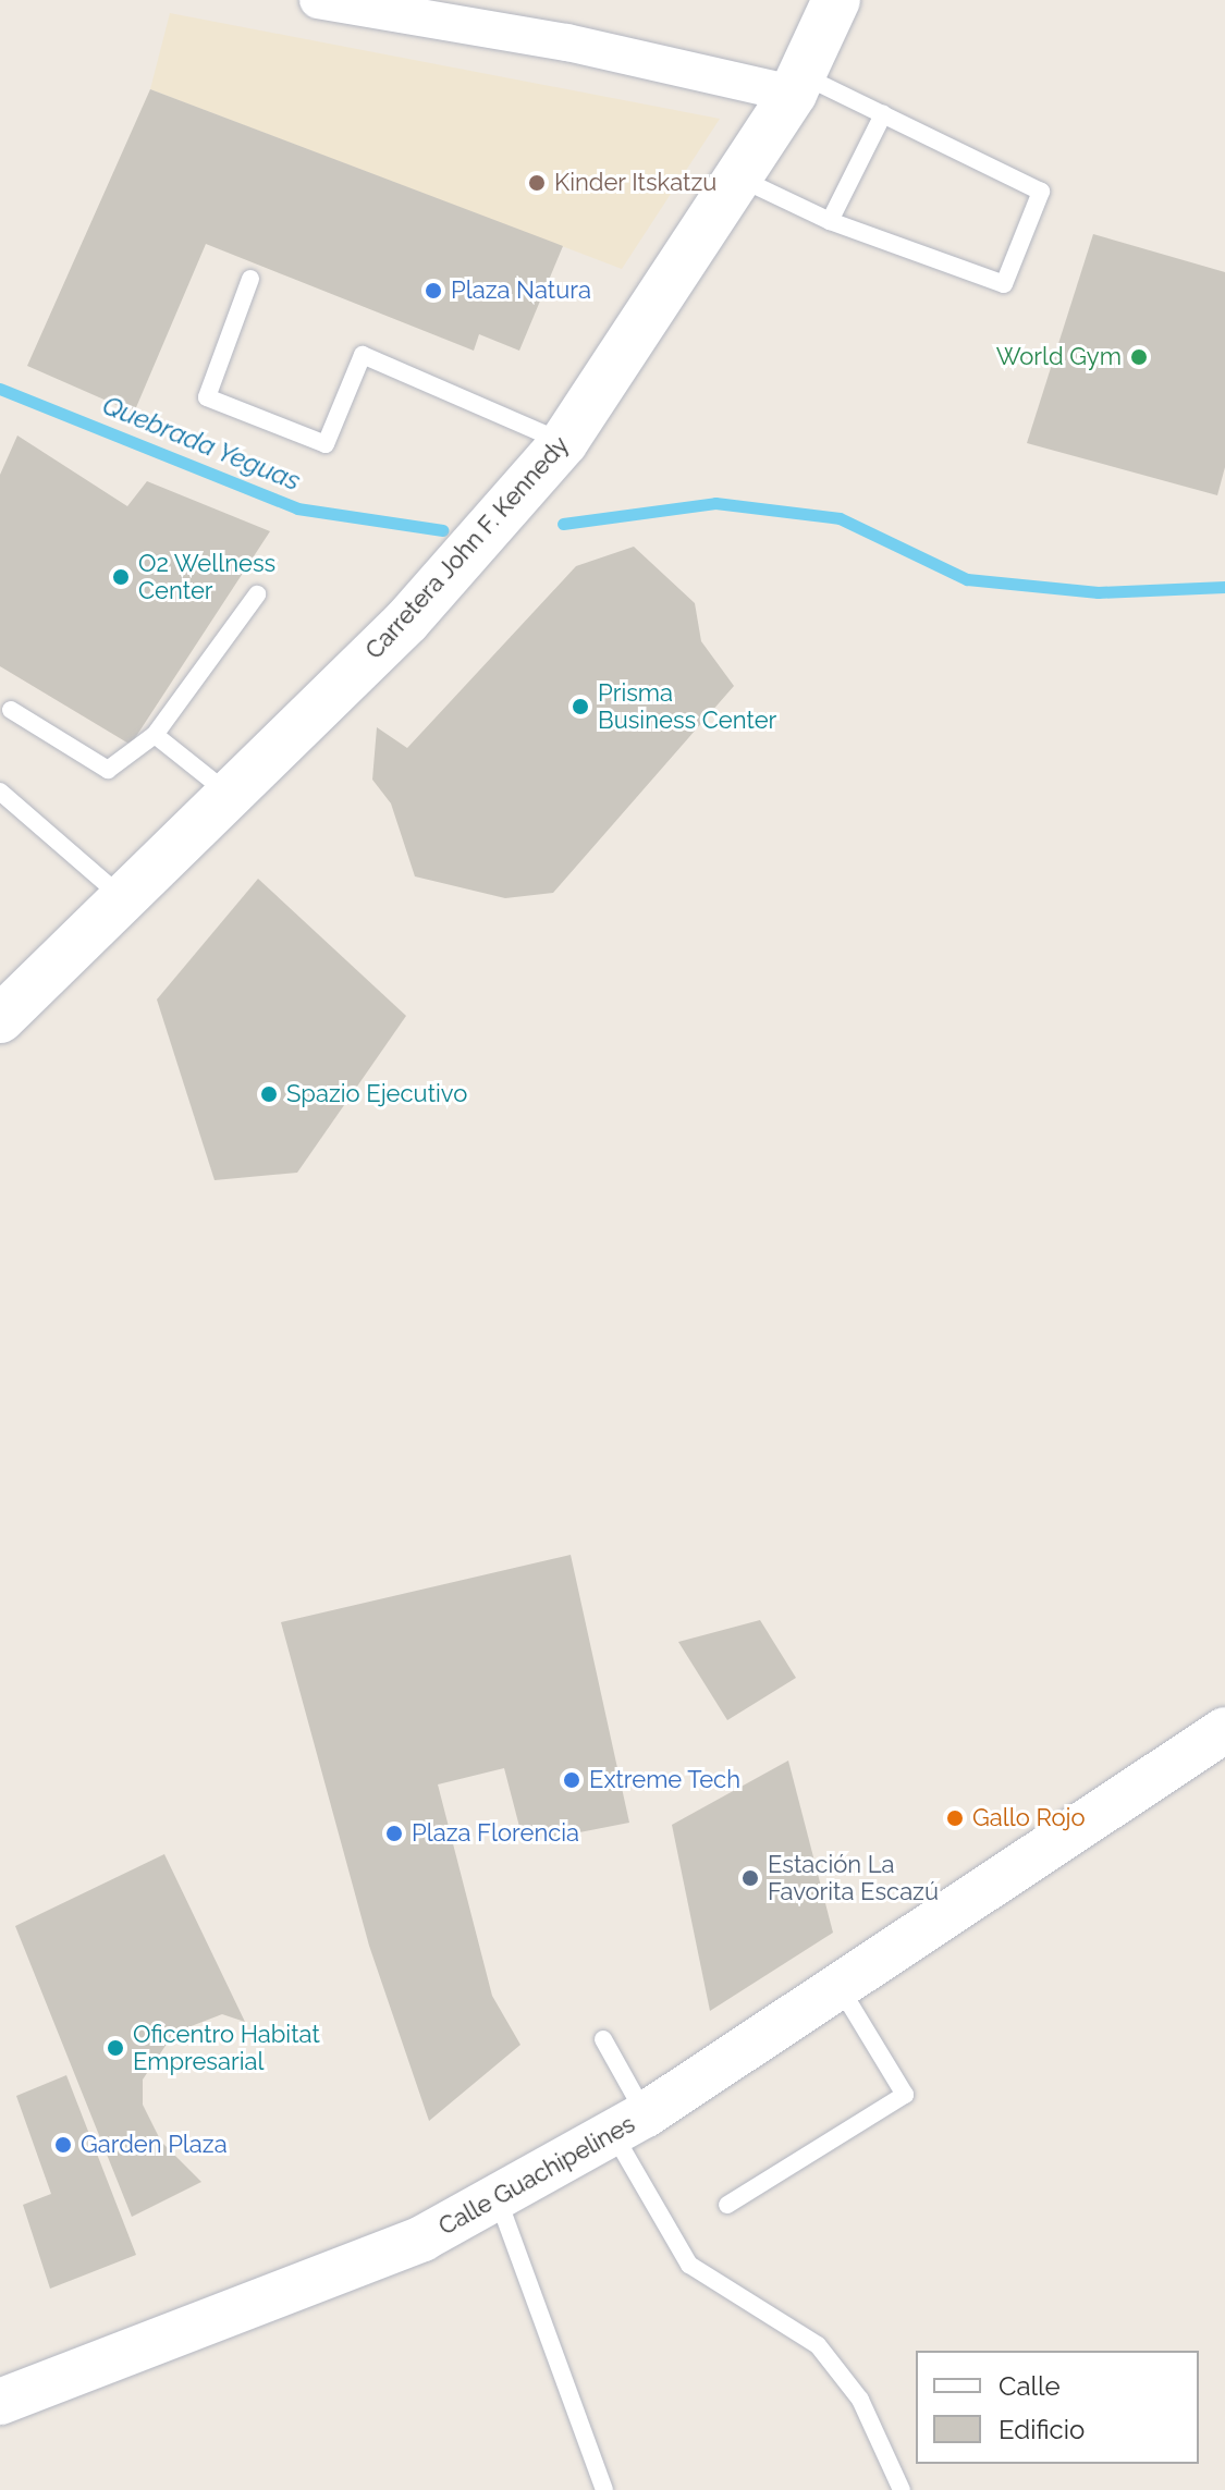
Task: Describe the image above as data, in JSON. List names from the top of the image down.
{
  "streets": {
    "main road": ["Carretera John F. Kennedy"],
    "street": ["Calle Guachipelines"]
  },
  "water": ["Quebrada Yeguas"],
  "places": [
    "Kinder Itskatzu",
    "Plaza Natura",
    "World Gym",
    "O2 Wellness Center",
    "Prisma Business Center",
    "Spazio Ejecutivo",
    "Extreme Tech",
    "Gallo Rojo",
    "Plaza Florencia",
    "Estación La Favorita Escazú",
    "Oficentro Habitat Empresarial",
    "Garden Plaza"
  ],
  "legend": ["Calle", "Edificio"]
}
